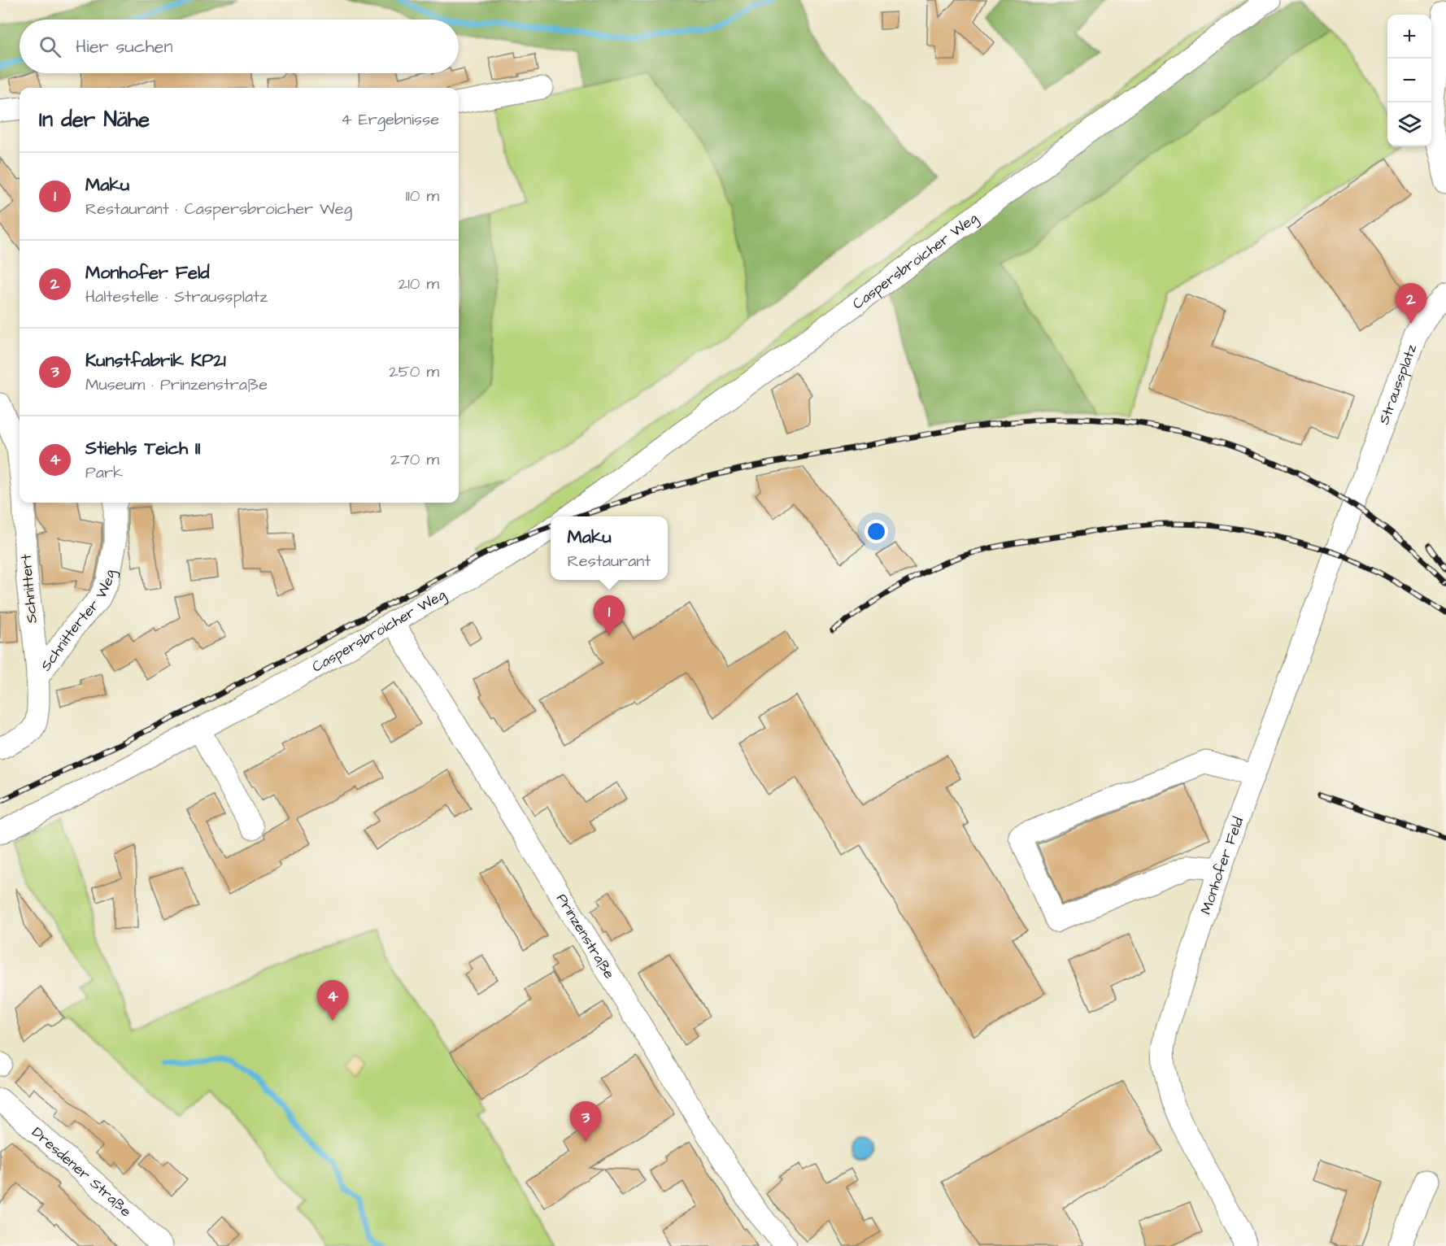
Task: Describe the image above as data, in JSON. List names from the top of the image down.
{
  "streets": {
    "street": [
      "Caspersbroicher Weg",
      "Straussplatz",
      "Schnittert",
      "Schnitterter Weg",
      "Monhofer Feld",
      "Prinzenstraße",
      "Dresdener Straße"
    ]
  },
  "crossings": [
    ["Caspersbroicher Weg", "Prinzenstraße"],
    ["Straussplatz", "Monhofer Feld"],
    ["Schnittert", "Schnitterter Weg"]
  ],
  "page": {
    "map_buttons": ["+", "−"],
    "search": "Hier suchen",
    "heading": ["In der Nähe", "4 Ergebnisse"],
    "list": [
      {
        "mark": "1",
        "name": "Maku",
        "note": "Restaurant · Caspersbroicher Weg",
        "value": "110 m"
      },
      {
        "mark": "2",
        "name": "Monhofer Feld",
        "note": "Haltestelle · Straussplatz",
        "value": "210 m"
      },
      {
        "mark": "3",
        "name": "Kunstfabrik KP21",
        "note": "Museum · Prinzenstraße",
        "value": "250 m"
      },
      {
        "mark": "4",
        "name": "Stiehls Teich II",
        "note": "Park",
        "value": "270 m"
      }
    ],
    "pins": [
      "2",
      "1",
      "4",
      "3"
    ],
    "popup": ["Maku", "Restaurant"]
  }
}
